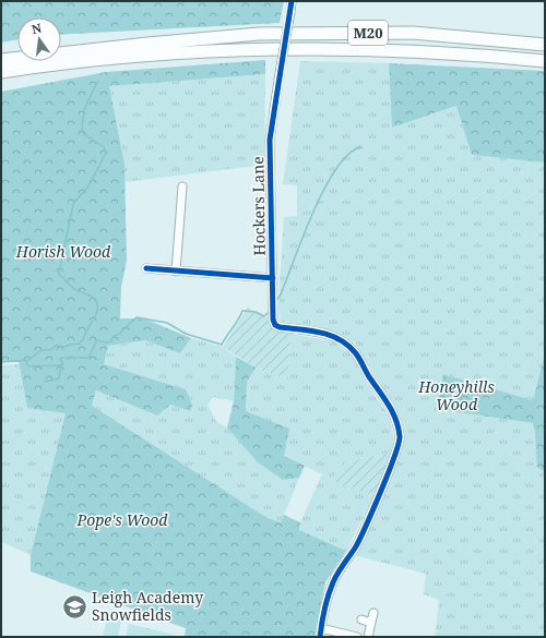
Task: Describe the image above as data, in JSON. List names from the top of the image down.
{
  "streets": {
    "highway": ["M20"],
    "street": ["Hockers Lane"]
  },
  "parks": ["Horish Wood", "Honeyhills Wood", "Pope's Wood"],
  "places": {
    "school or university": ["Leigh Academy Snowfields"]
  },
  "north": "top"
}
